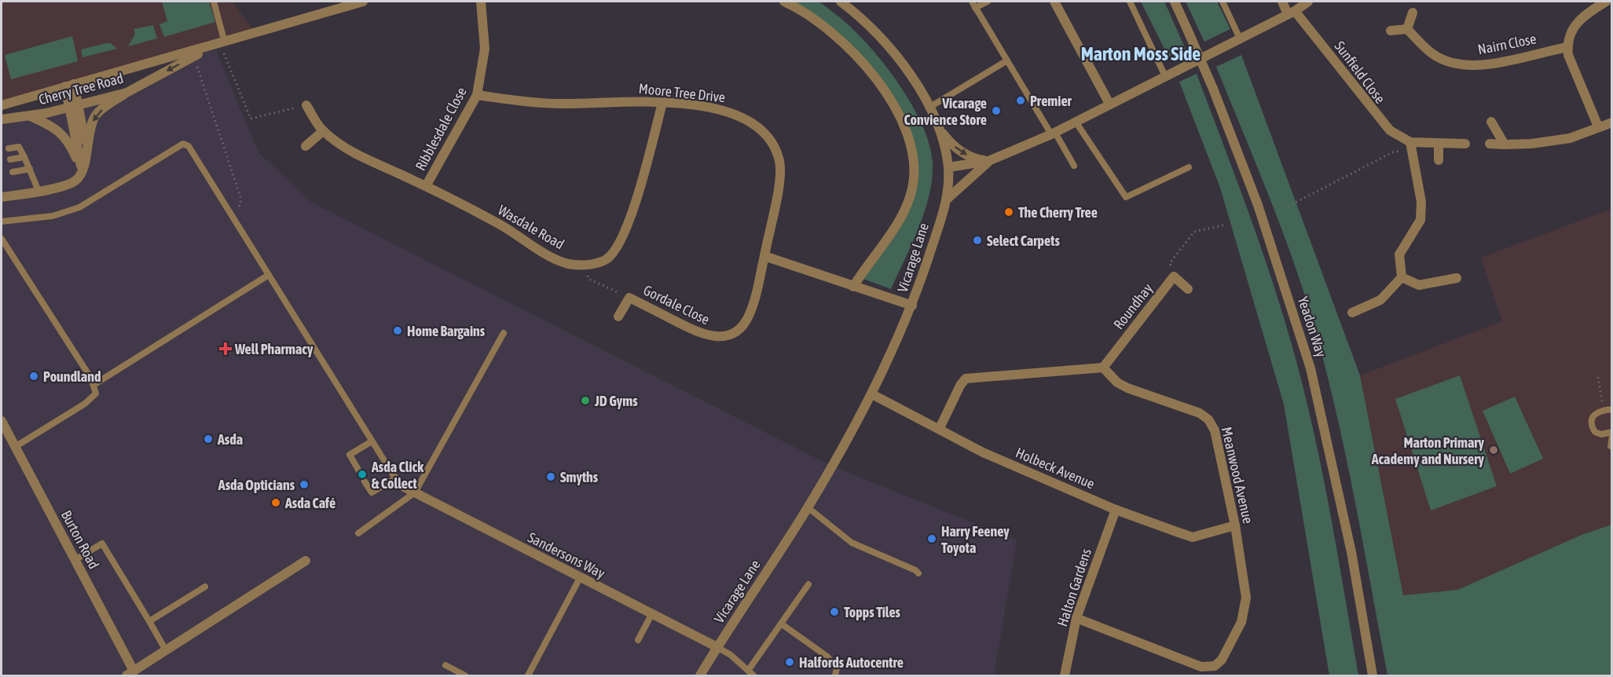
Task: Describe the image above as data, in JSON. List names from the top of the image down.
{
  "streets": {
    "street": [
      "Nairn Close",
      "Sunfield Close",
      "Cherry Tree Road",
      "Moore Tree Drive",
      "Ribblesdale Close",
      "Wasdale Road",
      "Vicarage Lane",
      "Gordale Close",
      "Roundhay",
      "Yeadon Way",
      "Holbeck Avenue",
      "Meanwood Avenue",
      "Burton Road",
      "Sandersons Way",
      "Halton Gardens"
    ]
  },
  "crossings": [
    ["Moore Tree Drive", "Ribblesdale Close"],
    ["Moore Tree Drive", "Wasdale Road"],
    ["Moore Tree Drive", "Gordale Close"],
    ["Ribblesdale Close", "Wasdale Road"],
    ["Vicarage Lane", "Holbeck Avenue"],
    ["Vicarage Lane", "Sandersons Way"],
    ["Roundhay", "Meanwood Avenue"],
    ["Holbeck Avenue", "Meanwood Avenue"],
    ["Holbeck Avenue", "Halton Gardens"],
    ["Meanwood Avenue", "Halton Gardens"]
  ],
  "districts": ["Marton Moss Side"],
  "places": {
    "other": [
      "Premier",
      "Vicarage Convience Store",
      "The Cherry Tree",
      "Select Carpets",
      "Home Bargains",
      "Poundland",
      "JD Gyms",
      "Asda",
      "Marton Primary Academy and Nursery",
      "Asda Click & Collect",
      "Smyths",
      "Asda Opticians",
      "Asda Café",
      "Harry Feeney Toyota",
      "Topps Tiles",
      "Halfords Autocentre"
    ],
    "health": ["Well Pharmacy"]
  }
}
